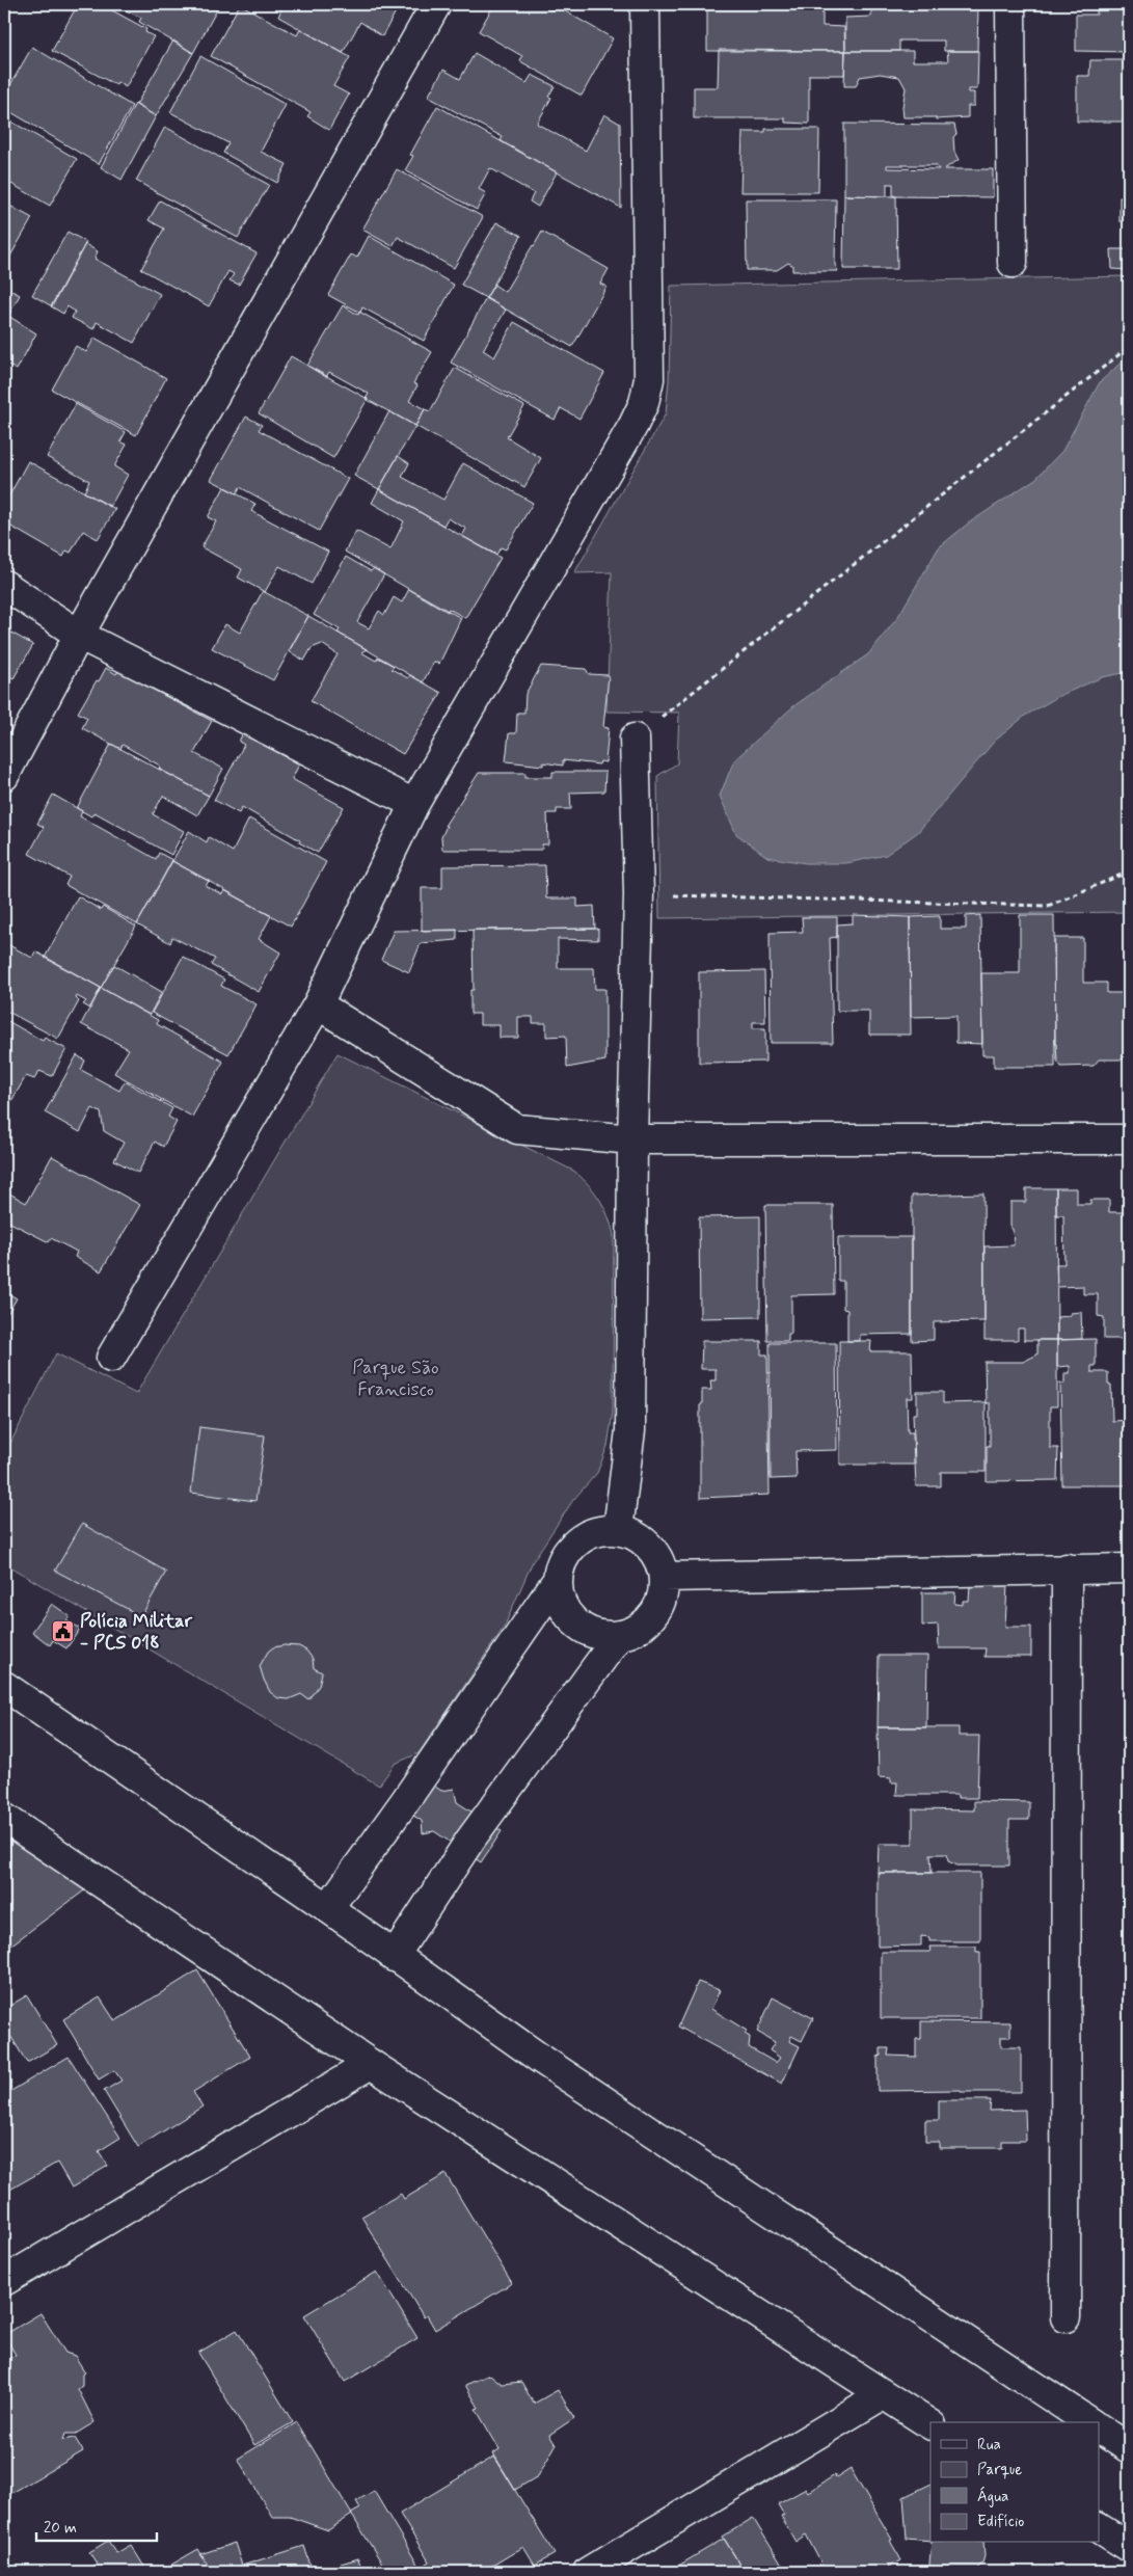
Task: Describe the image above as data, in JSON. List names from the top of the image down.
{
  "parks": ["Parque São Francisco"],
  "places": {
    "public building": ["Polícia Militar - PCS 018"]
  },
  "legend": [
    "Rua",
    "Parque",
    "Água",
    "Edifício"
  ],
  "scale_bar": "20 m"
}
